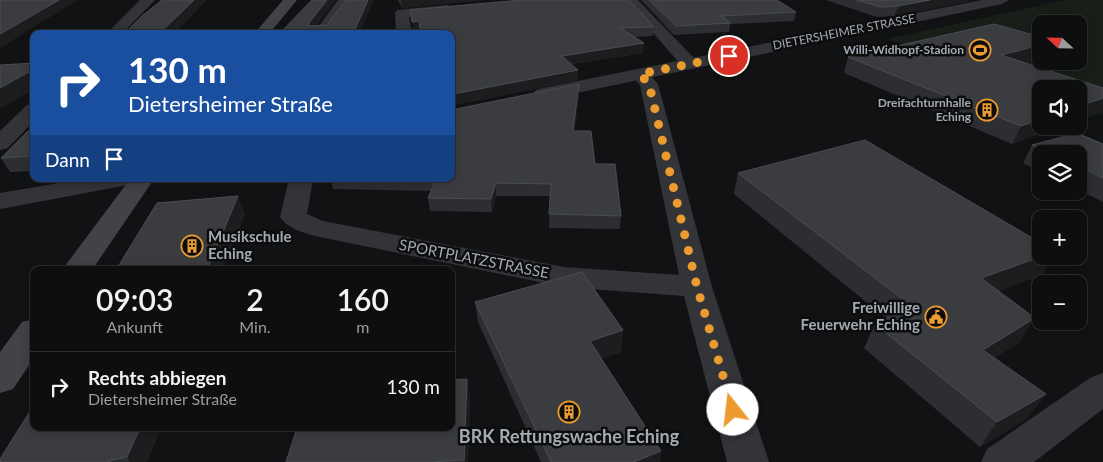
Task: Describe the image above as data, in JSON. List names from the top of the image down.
{
  "streets": {
    "street": ["DIETERSHEIMER STRASSE", "SPORTPLATZSTRASSE"]
  },
  "places": {
    "sports": ["Willi-Widhopf-Stadion"],
    "building": ["Dreifachturnhalle Eching", "Musikschule Eching", "BRK Rettungswache Eching"],
    "public building": ["Freiwillige Feuerwehr Eching"]
  },
  "north": "left",
  "page": {
    "map_buttons": ["+", "−"],
    "turn": ["130 m", "Dietersheimer Straße"],
    "then": "Dann",
    "eta": [
      "09:03",
      "Ankunft",
      "2",
      "Min.",
      "160",
      "m"
    ],
    "list": [
      {
        "name": "Rechts abbiegen",
        "note": "Dietersheimer Straße",
        "value": "130 m"
      }
    ]
  }
}
